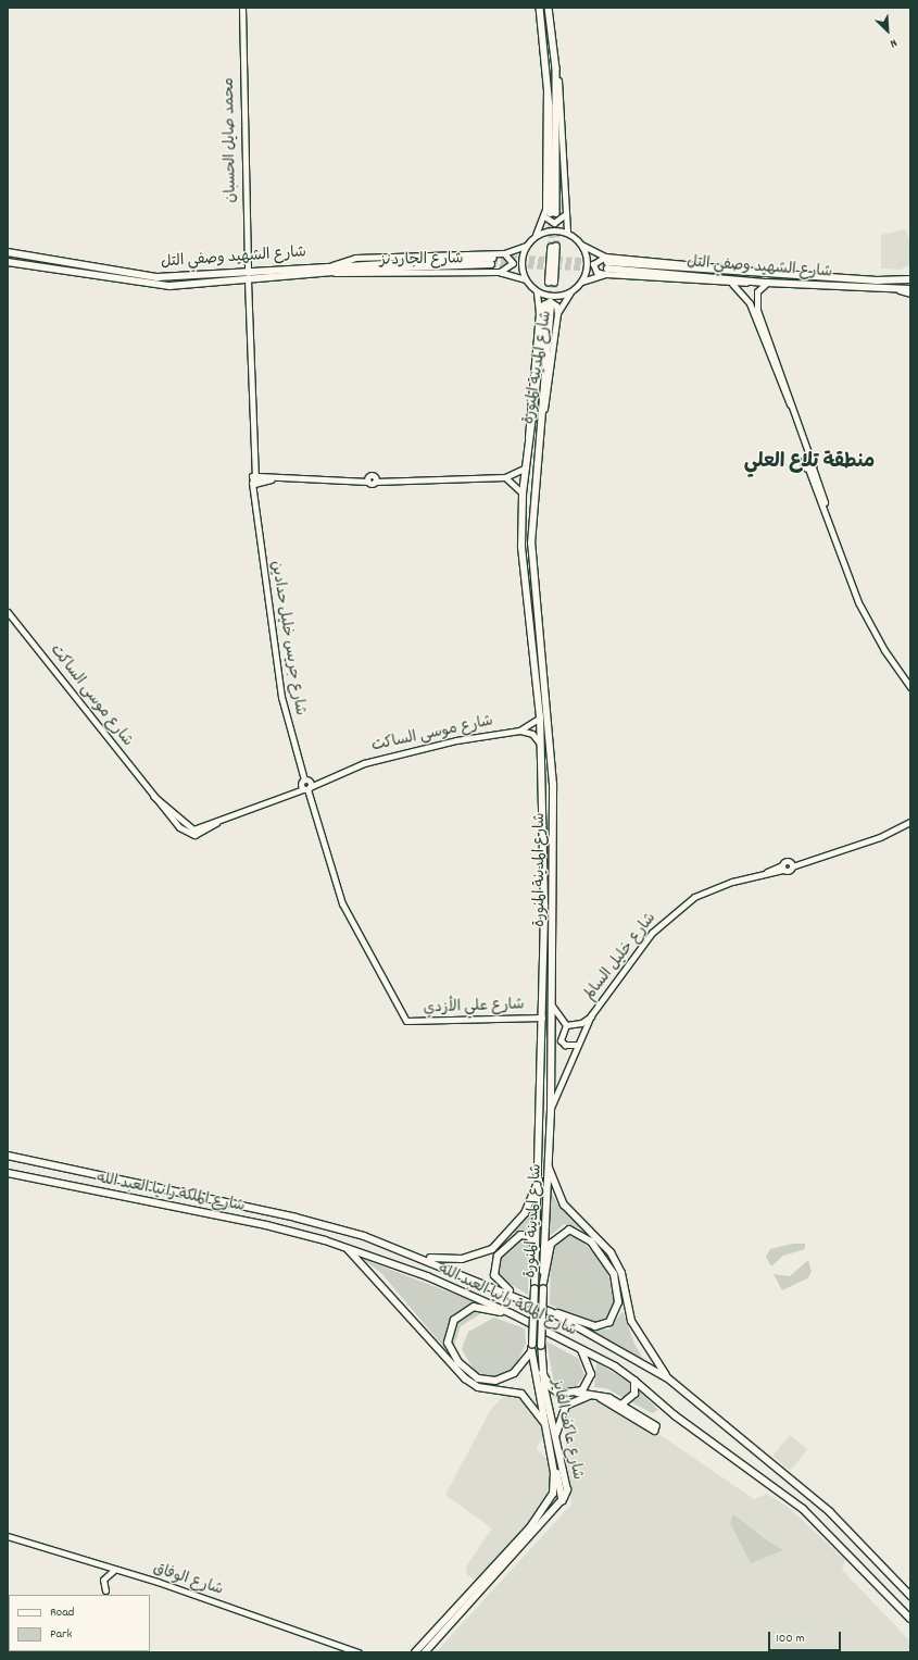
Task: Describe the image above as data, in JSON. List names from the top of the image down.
{
  "streets": {
    "main road": [
      "شارع الشهيد وصفي التل",
      "شارع المدينة المنورة",
      "شارع الملكة رانيا العبد الله",
      "شارع عاكف الفايز"
    ],
    "street": [
      "محمد صايل الحسبان",
      "شارع الجاردنز",
      "شارع جريس خليل حدادين",
      "شارع موسى الساكت",
      "شارع خليل السالم",
      "شارع علي الأزدي",
      "شارع الوفاق"
    ]
  },
  "crossings": [
    ["محمد صايل الحسبان", "شارع الشهيد وصفي التل"],
    ["شارع الشهيد وصفي التل", "شارع الجاردنز"],
    ["شارع الشهيد وصفي التل", "شارع جريس خليل حدادين"],
    ["شارع الجاردنز", "شارع المدينة المنورة"],
    ["شارع المدينة المنورة", "شارع موسى الساكت"],
    ["شارع المدينة المنورة", "شارع خليل السالم"],
    ["شارع المدينة المنورة", "شارع علي الأزدي"],
    ["شارع المدينة المنورة", "شارع عاكف الفايز"],
    ["شارع جريس خليل حدادين", "شارع موسى الساكت"],
    ["شارع جريس خليل حدادين", "شارع علي الأزدي"]
  ],
  "districts": ["منطقة تلاع العلي"],
  "legend": ["Road", "Park"],
  "scale_bar": "100 m",
  "north": "bottom right"
}
